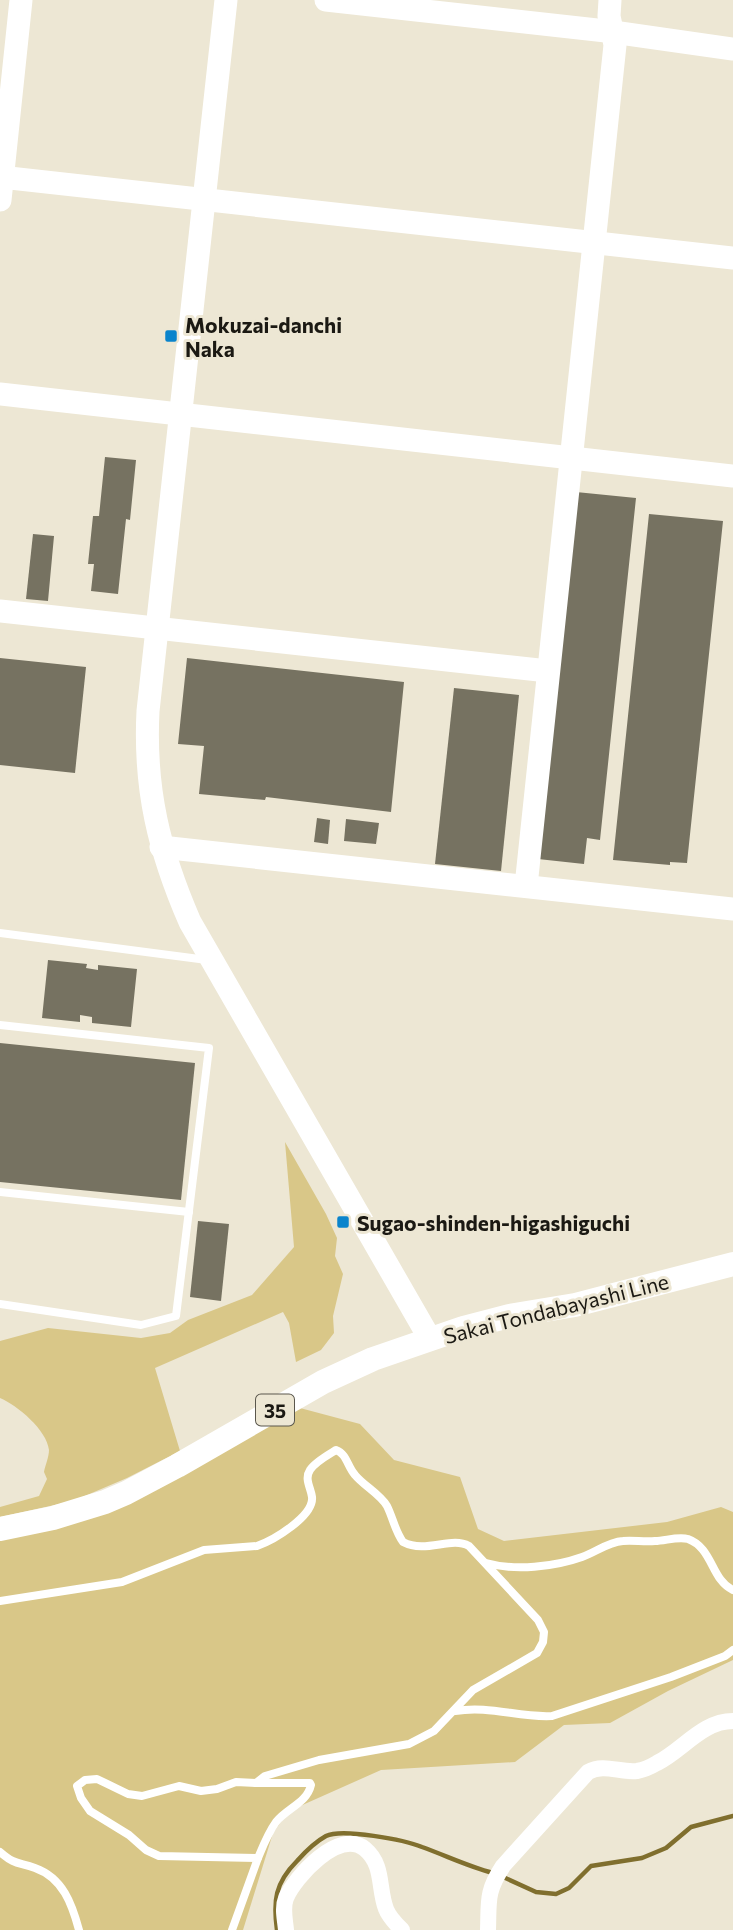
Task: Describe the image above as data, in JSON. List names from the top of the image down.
{
  "streets": {
    "main road": ["Sakai Tondabayashi Line", "35"]
  },
  "places": {
    "transit": ["Mokuzai-danchi Naka", "Sugao-shinden-higashiguchi"]
  }
}
